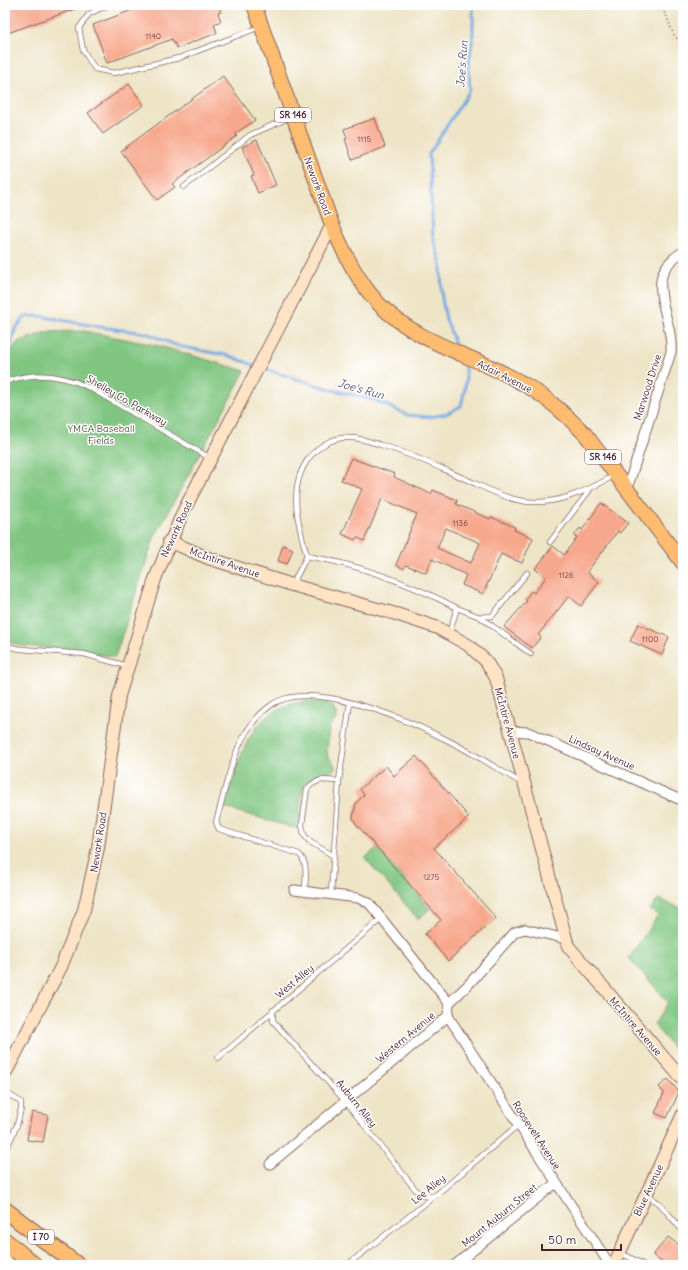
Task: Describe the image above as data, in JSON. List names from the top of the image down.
{
  "streets": {
    "highway": ["I 70"],
    "main road": ["SR 146", "Newark Road", "Adair Avenue"],
    "street": [
      "Marwood Drive",
      "McIntire Avenue",
      "Lindsay Avenue",
      "Western Avenue",
      "Roosevelt Avenue",
      "Blue Avenue",
      "Mount Auburn Street"
    ],
    "lane": [
      "Shelley Co. Parkway",
      "West Alley",
      "Auburn Alley",
      "Lee Alley"
    ]
  },
  "crossings": [
    ["Newark Road", "Adair Avenue"],
    ["Newark Road", "Shelley Co. Parkway"],
    ["Newark Road", "McIntire Avenue"],
    ["Adair Avenue", "Marwood Drive"],
    ["McIntire Avenue", "Lindsay Avenue"],
    ["West Alley", "Auburn Alley"],
    ["Western Avenue", "Auburn Alley"],
    ["Western Avenue", "Roosevelt Avenue"],
    ["Auburn Alley", "Lee Alley"],
    ["Roosevelt Avenue", "Lee Alley"],
    ["Roosevelt Avenue", "Mount Auburn Street"]
  ],
  "water": ["Joe's Run"],
  "parks": ["YMCA Baseball Fields"],
  "house_numbers": [
    "1140",
    "1115",
    "1136",
    "1126",
    "1100",
    "1275"
  ],
  "scale_bar": "50 m"
}
